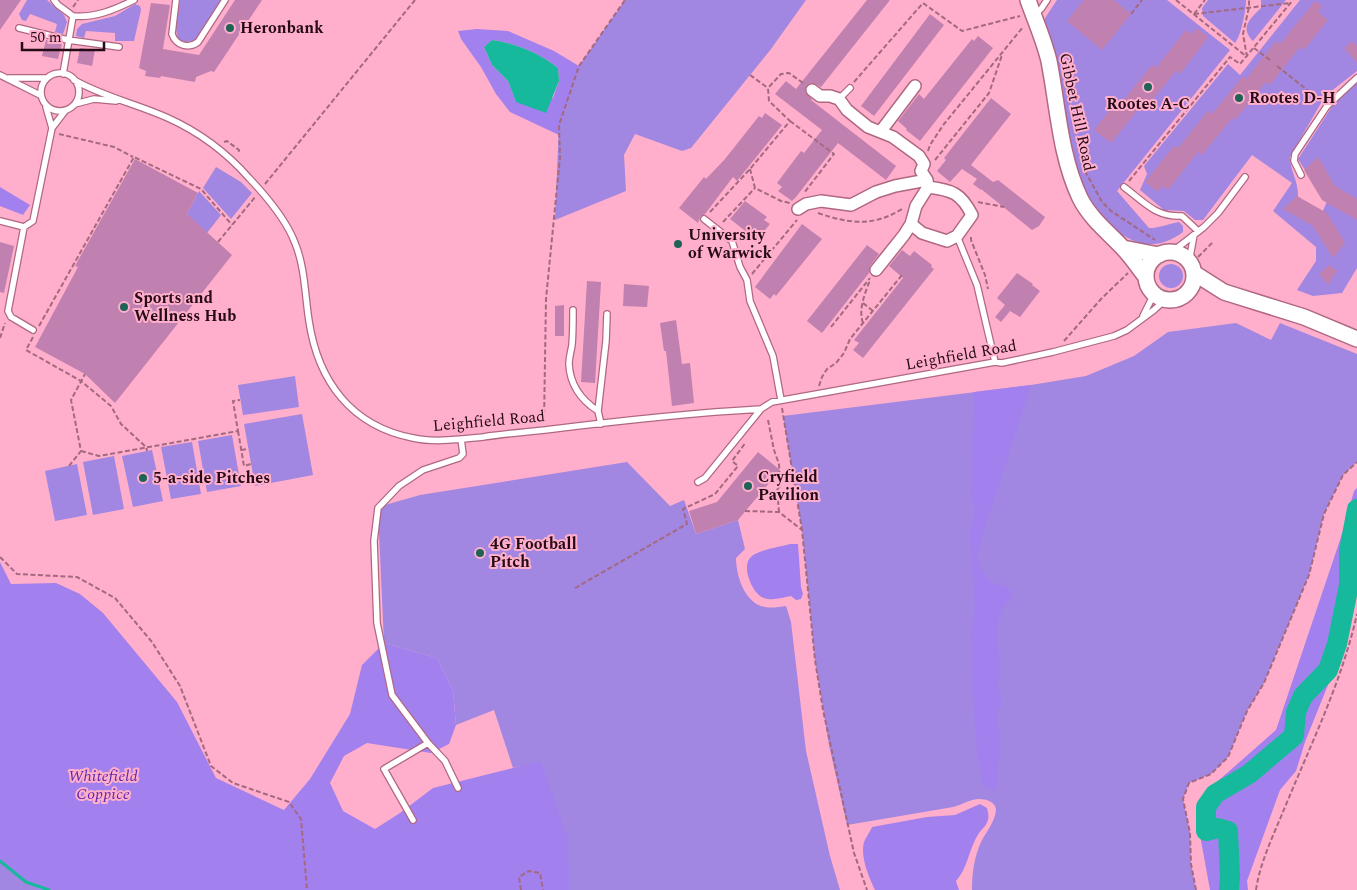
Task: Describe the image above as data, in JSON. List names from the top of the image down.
{
  "streets": {
    "street": ["Gibbet Hill Road"],
    "lane": ["Leighfield Road"]
  },
  "crossings": [
    ["Gibbet Hill Road", "Leighfield Road"]
  ],
  "parks": ["Whitefield Coppice"],
  "places": [
    "Heronbank",
    "Rootes A-C",
    "Rootes D-H",
    "University of Warwick",
    "Sports and Wellness Hub",
    "5-a-side Pitches",
    "Cryfield Pavilion",
    "4G Football Pitch"
  ],
  "scale_bar": "50 m"
}
